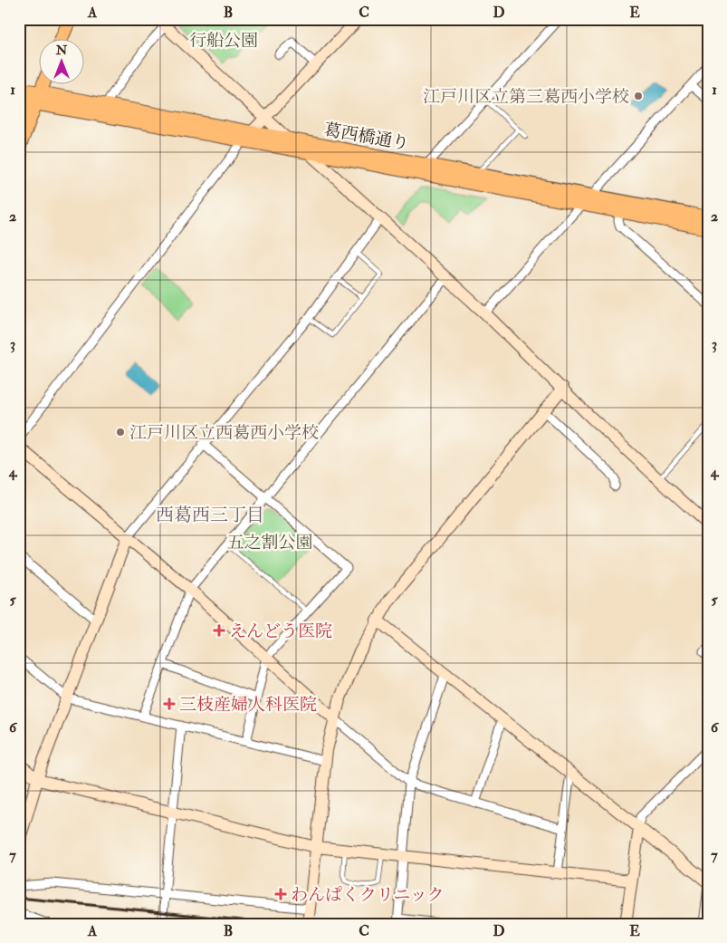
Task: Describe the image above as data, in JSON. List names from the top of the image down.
{
  "streets": {
    "main road": ["葛西橋通り"]
  },
  "districts": ["西葛西三丁目"],
  "parks": ["行船公園", "五之割公園"],
  "places": {
    "other": ["江戸川区立第三葛西小学校", "江戸川区立西葛西小学校"],
    "health": ["えんどう医院", "三枝産婦人科医院", "わんぱくクリニック"]
  },
  "north": "top",
  "grid": {
    "columns": [
      "A",
      "B",
      "C",
      "D",
      "E"
    ],
    "rows": [
      "1",
      "2",
      "3",
      "4",
      "5",
      "6",
      "7"
    ]
  }
}
